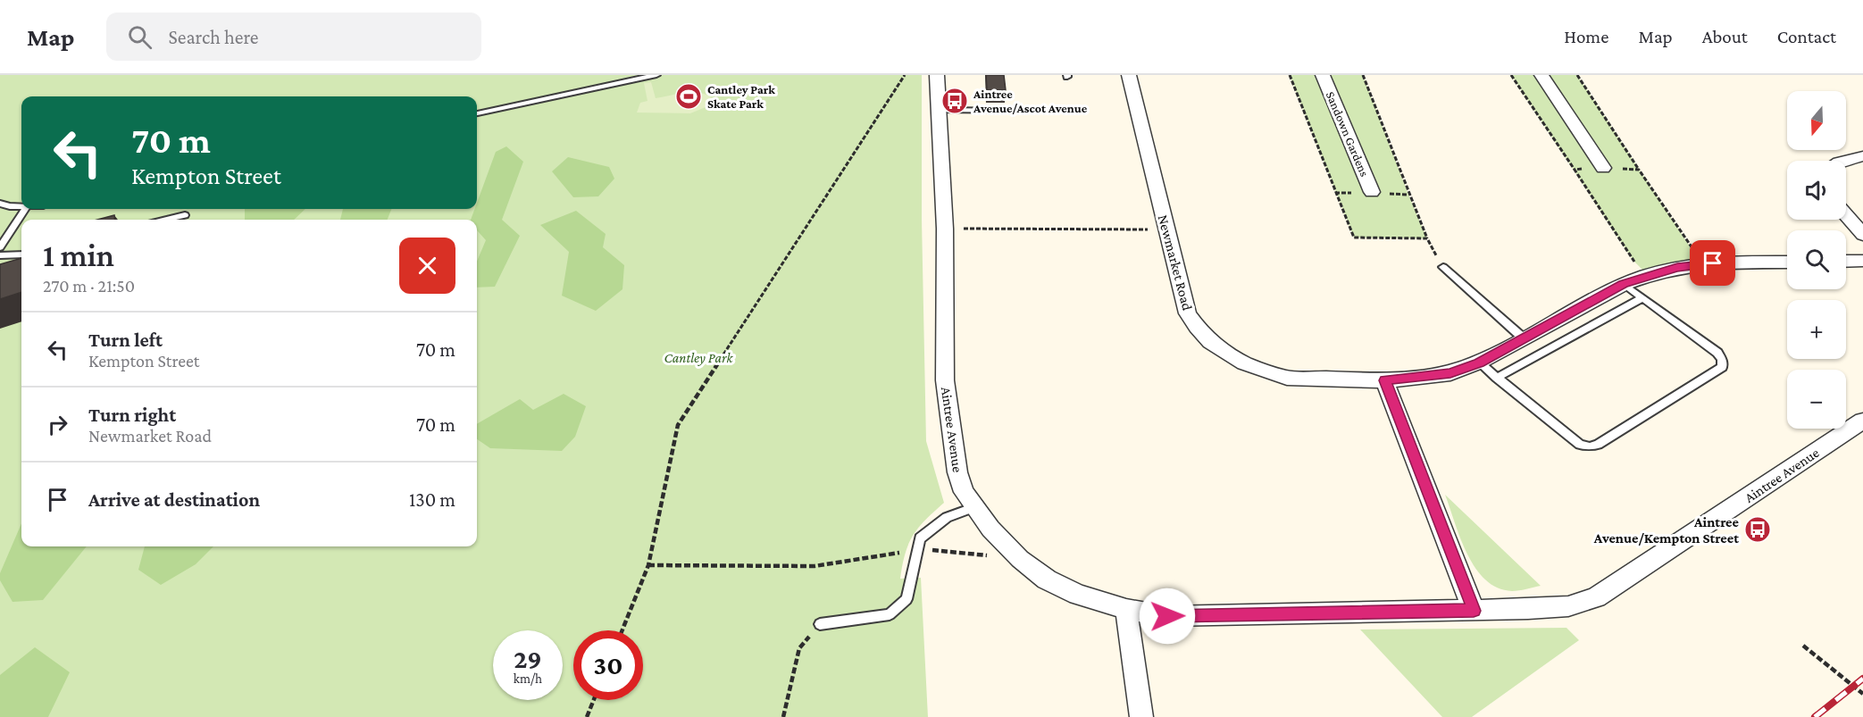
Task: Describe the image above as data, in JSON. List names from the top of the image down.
{
  "streets": {
    "street": ["Sandown Gardens", "Newmarket Road", "Aintree Avenue"]
  },
  "parks": ["Cantley Park"],
  "places": {
    "sports": ["Cantley Park Skate Park"],
    "bus stop": ["Aintree Avenue/Ascot Avenue", "Aintree Avenue/Kempton Street"]
  },
  "north": "bottom",
  "page": {
    "header": "Map",
    "search": "Search here",
    "nav": [
      "Home",
      "Map",
      "About",
      "Contact"
    ],
    "map_buttons": ["+", "−"],
    "turn": ["70 m", "Kempton Street"],
    "heading": ["1 min", "270 m · 21:50"],
    "list": [
      {
        "name": "Turn left",
        "note": "Kempton Street",
        "value": "70 m"
      },
      {
        "name": "Turn right",
        "note": "Newmarket Road",
        "value": "70 m"
      },
      {
        "name": "Arrive at destination",
        "value": "130 m"
      }
    ],
    "speed": "29 km/h",
    "limit": "30"
  }
}
